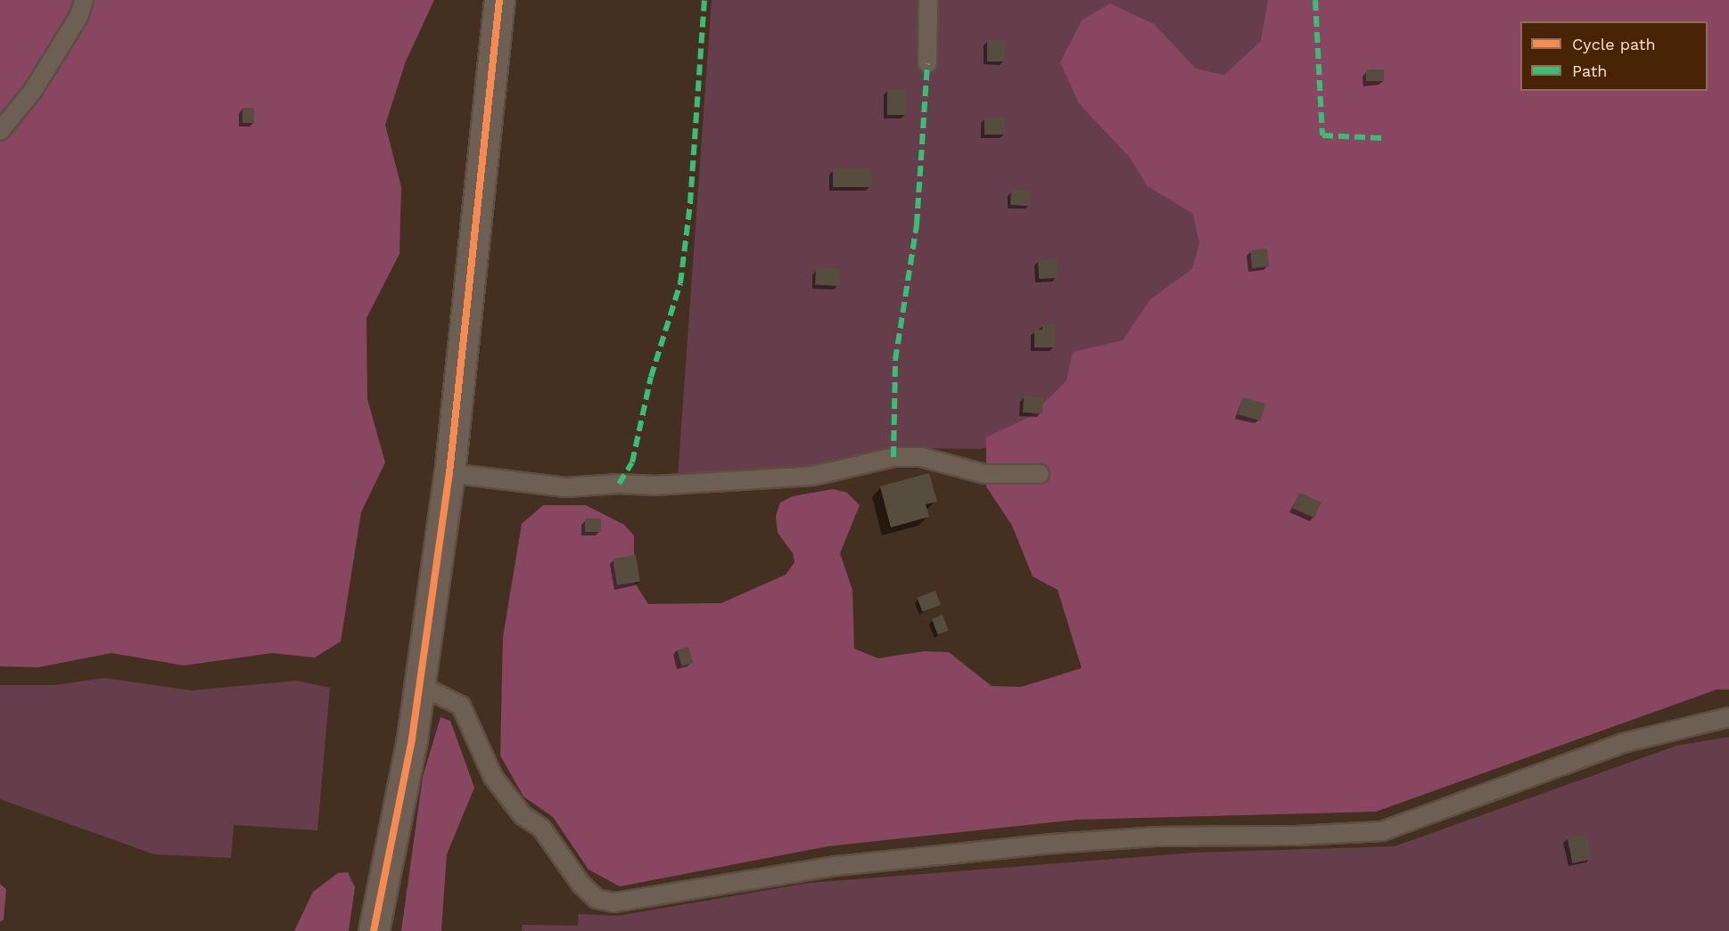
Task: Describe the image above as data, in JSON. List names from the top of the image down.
{
  "legend": ["Cycle path", "Path"]
}
